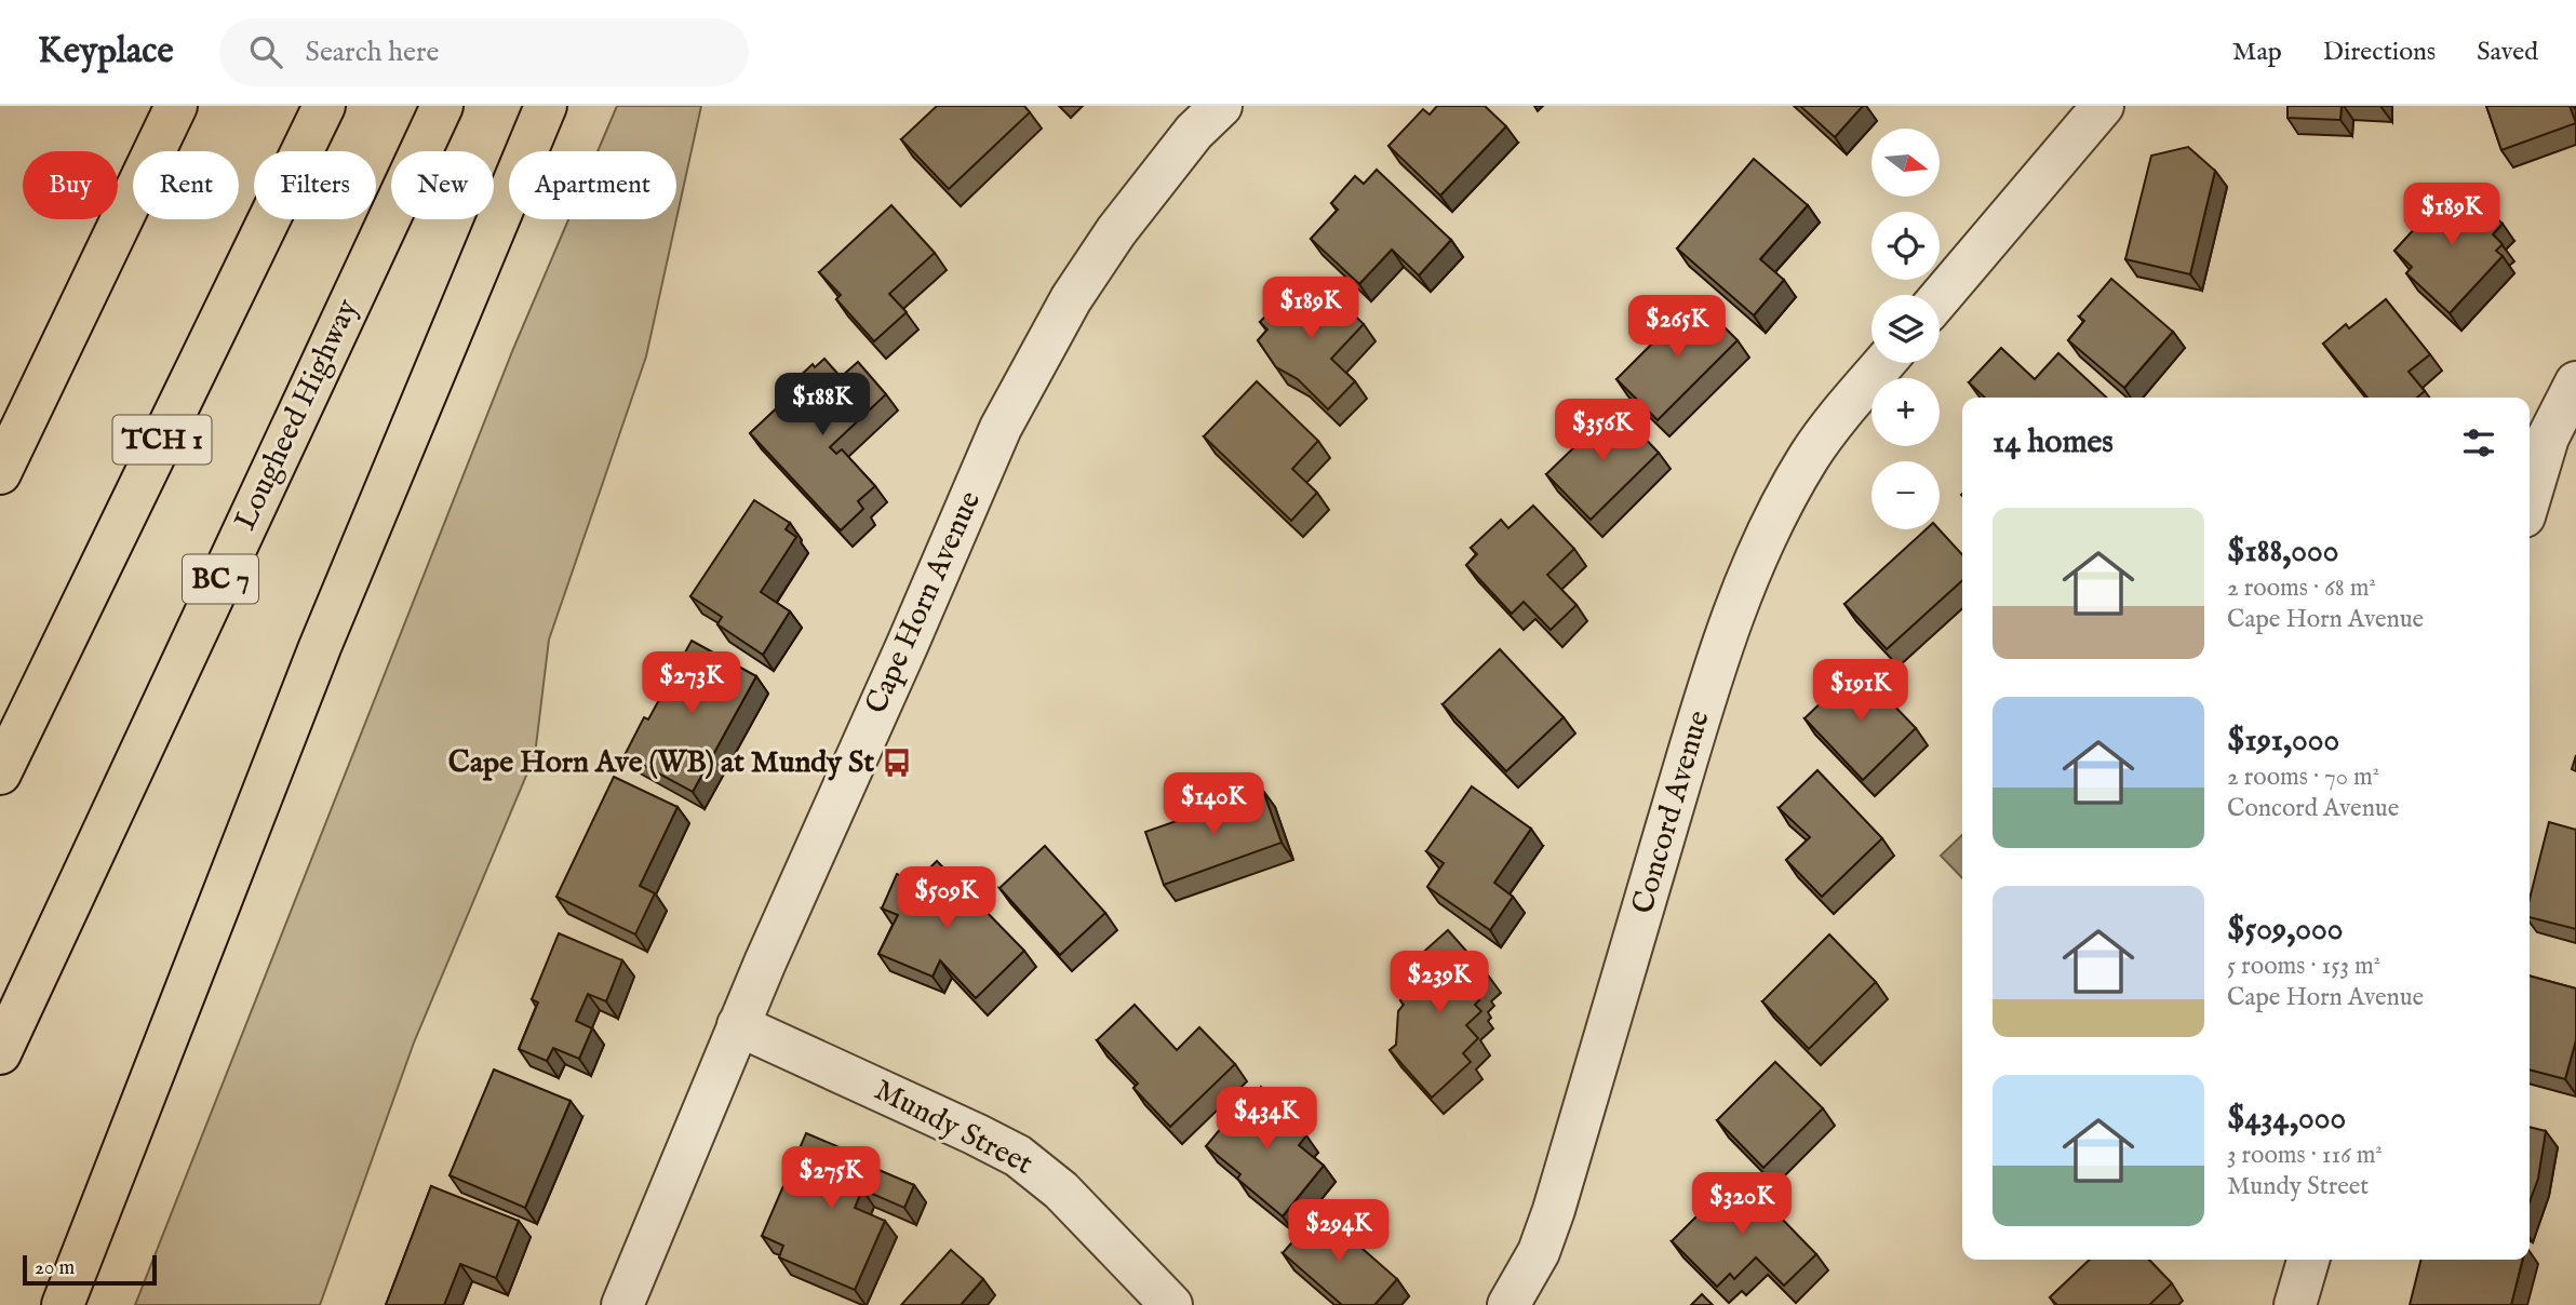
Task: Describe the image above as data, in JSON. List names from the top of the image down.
{
  "streets": {
    "main road": ["Lougheed Highway", "TCH 1", "BC 7"],
    "street": ["Cape Horn Avenue", "Concord Avenue", "Mundy Street"]
  },
  "crossings": [
    ["Cape Horn Avenue", "Mundy Street"]
  ],
  "places": {
    "bus stop": ["Cape Horn Ave (WB) at Mundy St"]
  },
  "scale_bar": "20 m",
  "north": "right",
  "page": {
    "header": "Keyplace",
    "search": "Search here",
    "nav": ["Map", "Directions", "Saved"],
    "map_buttons": ["+", "−"],
    "chip": [
      "Buy",
      "Rent",
      "Filters",
      "New",
      "Apartment"
    ],
    "price": [
      "$189K",
      "$189K",
      "$265K",
      "$188K",
      "$356K",
      "$273K",
      "$191K",
      "$140K",
      "$509K",
      "$239K",
      "$434K",
      "$275K",
      "$320K",
      "$294K"
    ],
    "heading": "14 homes",
    "list": [
      {
        "name": "$188,000",
        "note": "2 rooms · 68 m² · Cape Horn Avenue"
      },
      {
        "name": "$191,000",
        "note": "2 rooms · 70 m² · Concord Avenue"
      },
      {
        "name": "$509,000",
        "note": "5 rooms · 153 m² · Cape Horn Avenue"
      },
      {
        "name": "$434,000",
        "note": "3 rooms · 116 m² · Mundy Street"
      }
    ],
    "scale": "20 m"
  }
}
